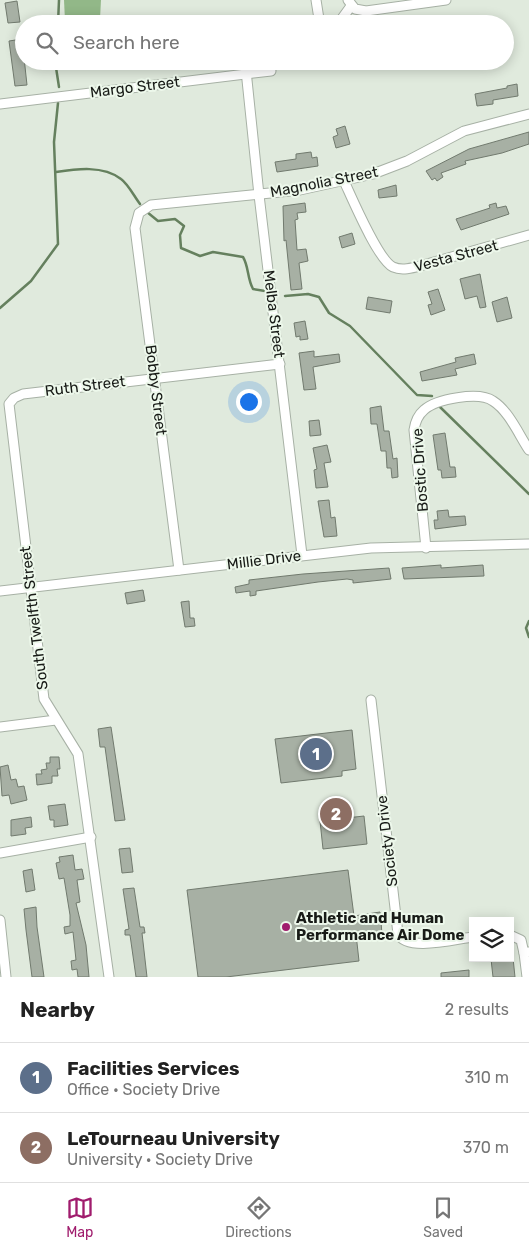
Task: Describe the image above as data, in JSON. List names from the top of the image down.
{
  "streets": {
    "street": [
      "Margo Street",
      "Magnolia Street",
      "Vesta Street",
      "Melba Street",
      "Ruth Street",
      "Bobby Street",
      "Bostic Drive",
      "Millie Drive",
      "South Twelfth Street",
      "Society Drive"
    ]
  },
  "crossings": [
    ["Margo Street", "Melba Street"],
    ["Magnolia Street", "Vesta Street"],
    ["Magnolia Street", "Melba Street"],
    ["Magnolia Street", "Bobby Street"],
    ["Melba Street", "Ruth Street"],
    ["Melba Street", "Millie Drive"],
    ["Ruth Street", "Bobby Street"],
    ["Ruth Street", "South Twelfth Street"],
    ["Bobby Street", "Millie Drive"],
    ["Bostic Drive", "Millie Drive"],
    ["Millie Drive", "South Twelfth Street"]
  ],
  "places": ["Athletic and Human Performance Air Dome"],
  "page": {
    "search": "Search here",
    "pins": ["1", "2"],
    "heading": ["Nearby", "2 results"],
    "list": [
      {
        "mark": "1",
        "name": "Facilities Services",
        "note": "Office · Society Drive",
        "value": "310 m"
      },
      {
        "mark": "2",
        "name": "LeTourneau University",
        "note": "University · Society Drive",
        "value": "370 m"
      }
    ],
    "nav": ["Map", "Directions", "Saved"]
  }
}
